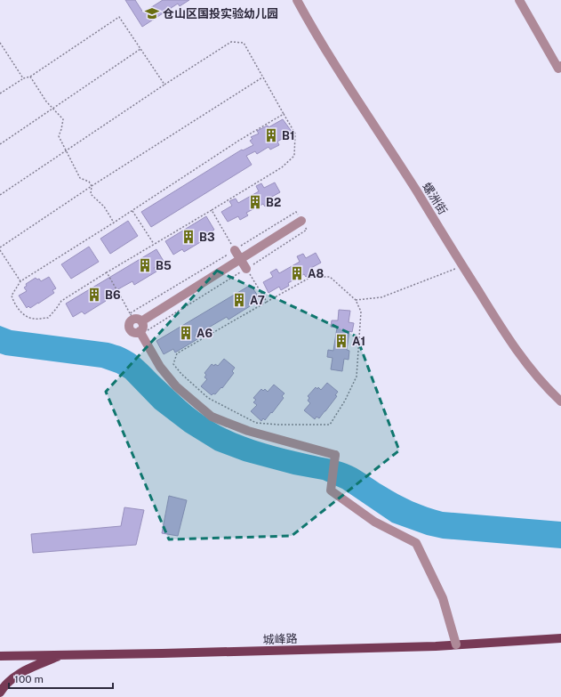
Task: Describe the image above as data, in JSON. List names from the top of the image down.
{
  "streets": {
    "main road": ["城峰路"],
    "street": ["螺洲街"]
  },
  "places": {
    "school or university": ["仓山区国投实验幼儿园"],
    "building": [
      "B1",
      "B2",
      "B3",
      "B5",
      "A8",
      "B6",
      "A7",
      "A6",
      "A1"
    ]
  },
  "scale_bar": "100 m"
}
